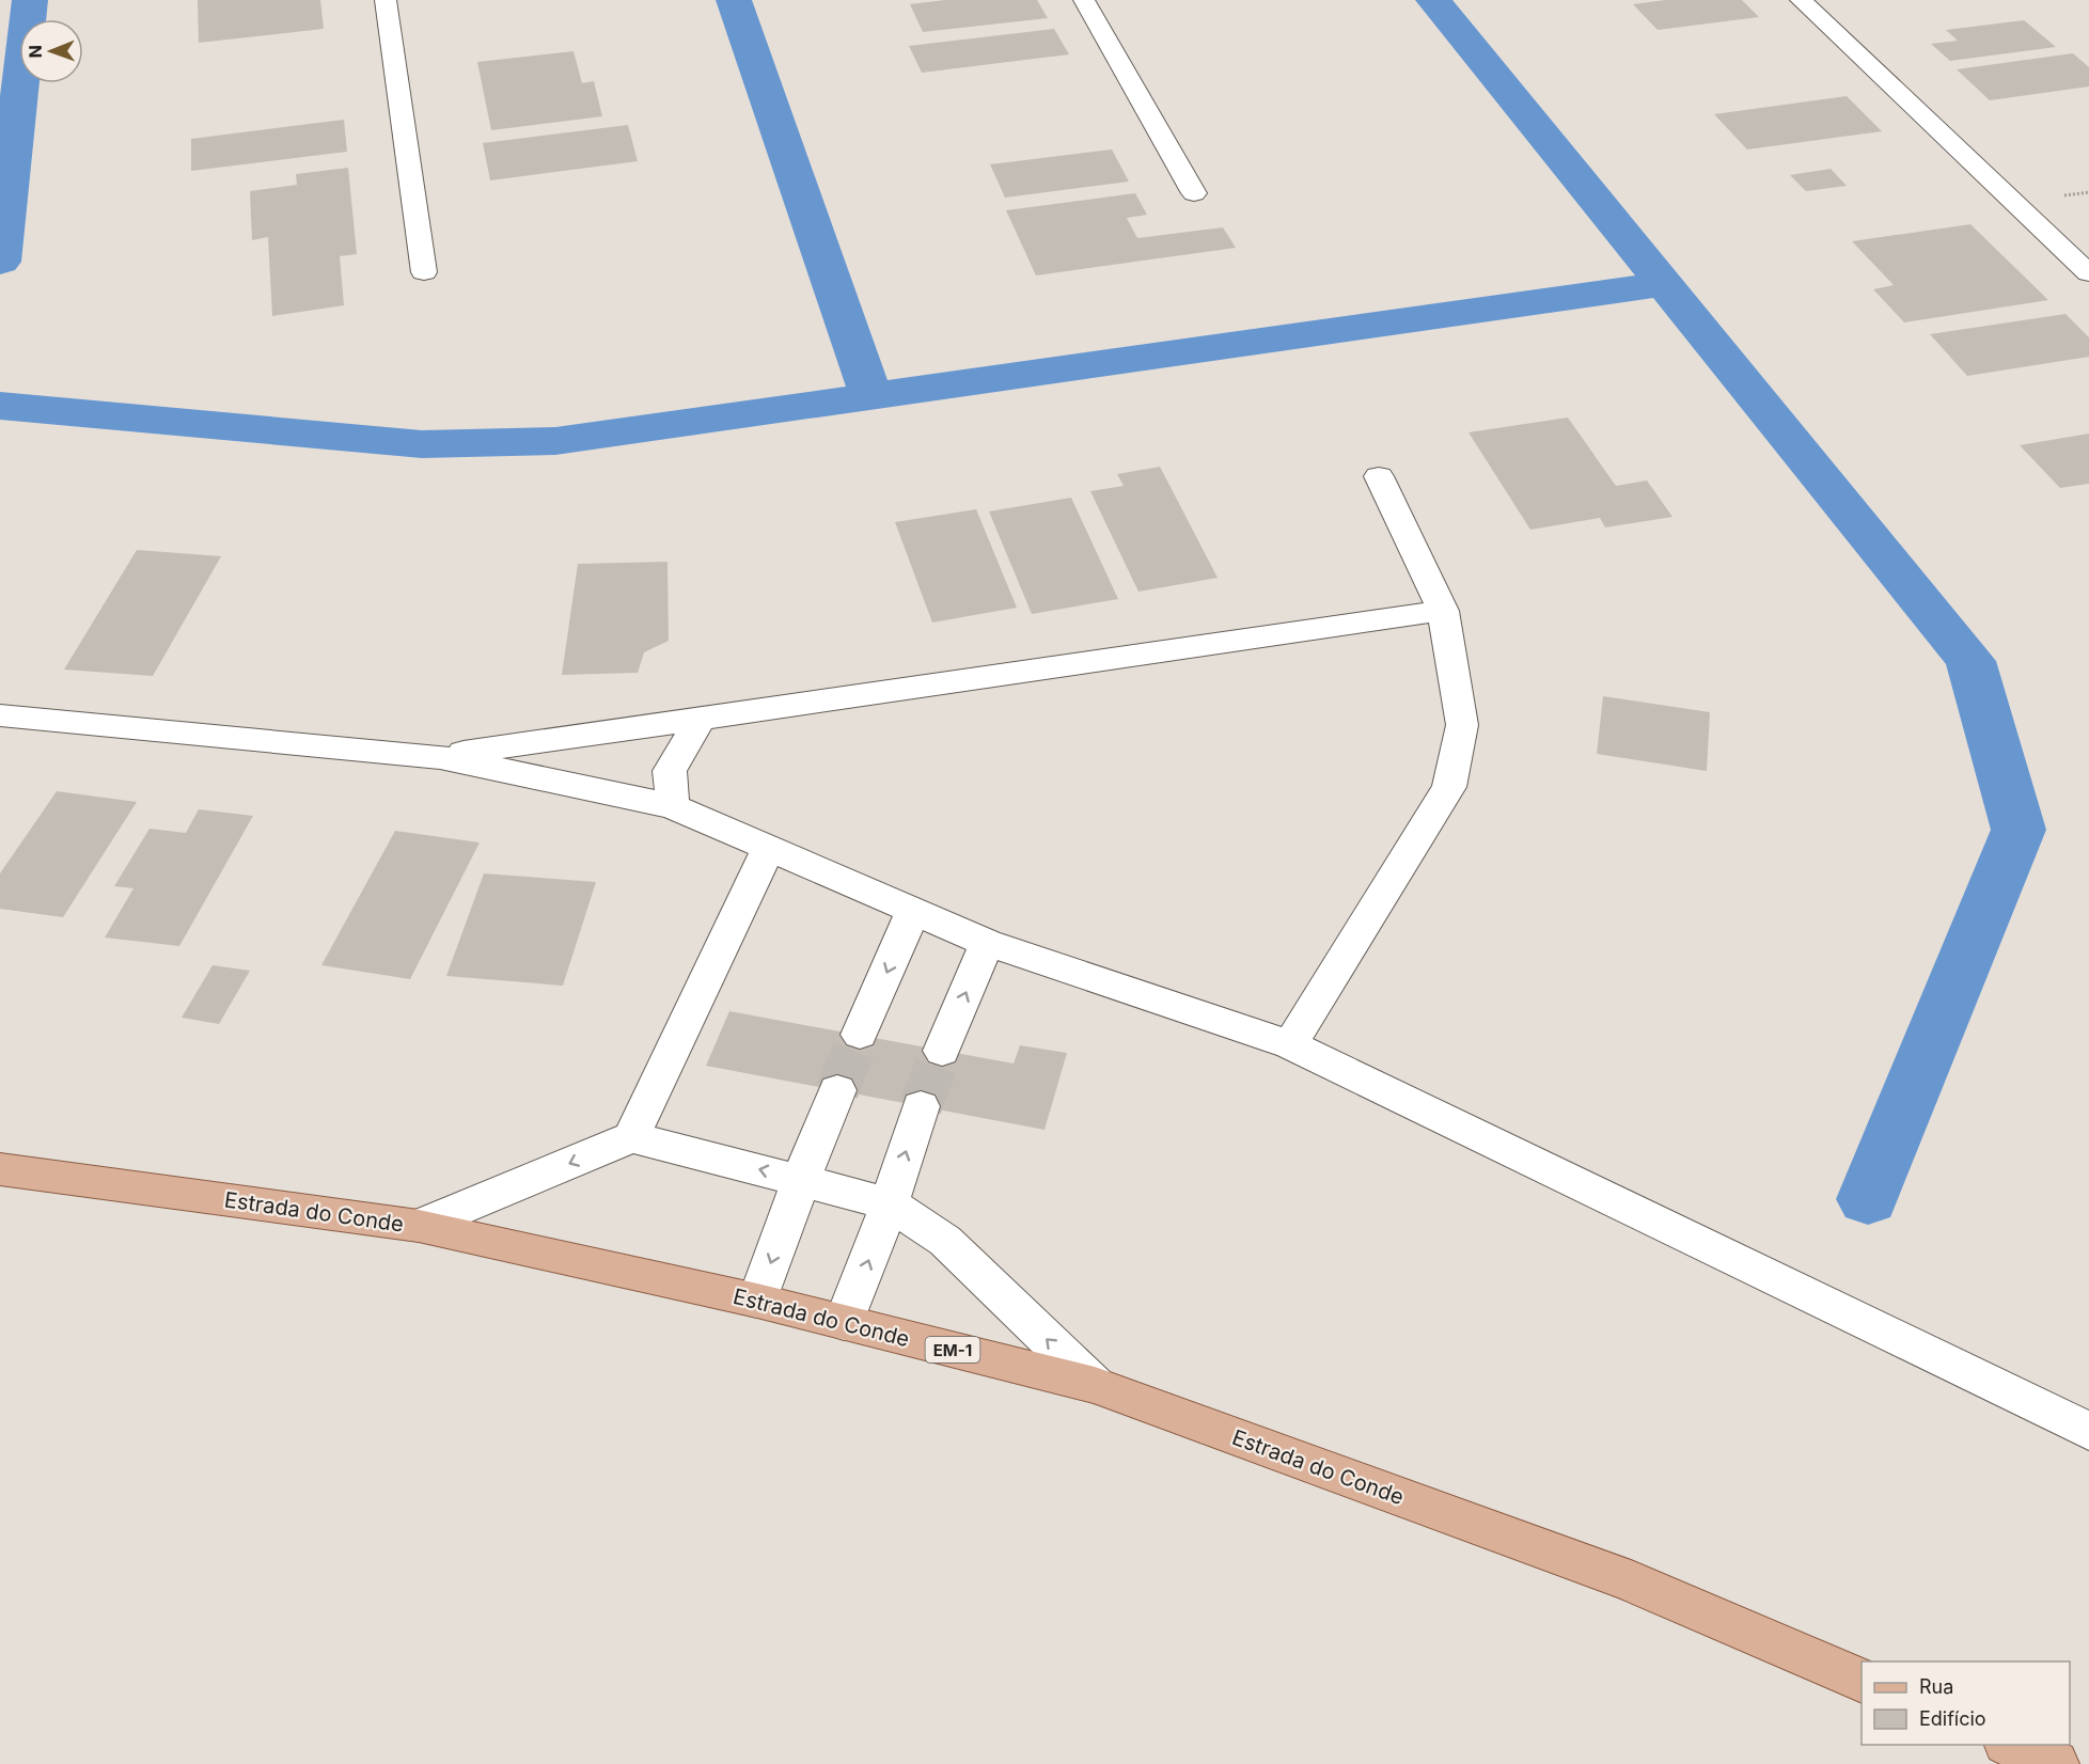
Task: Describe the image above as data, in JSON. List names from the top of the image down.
{
  "streets": {
    "main road": ["Estrada do Conde", "EM-1"]
  },
  "legend": ["Rua", "Edifício"],
  "north": "left"
}
